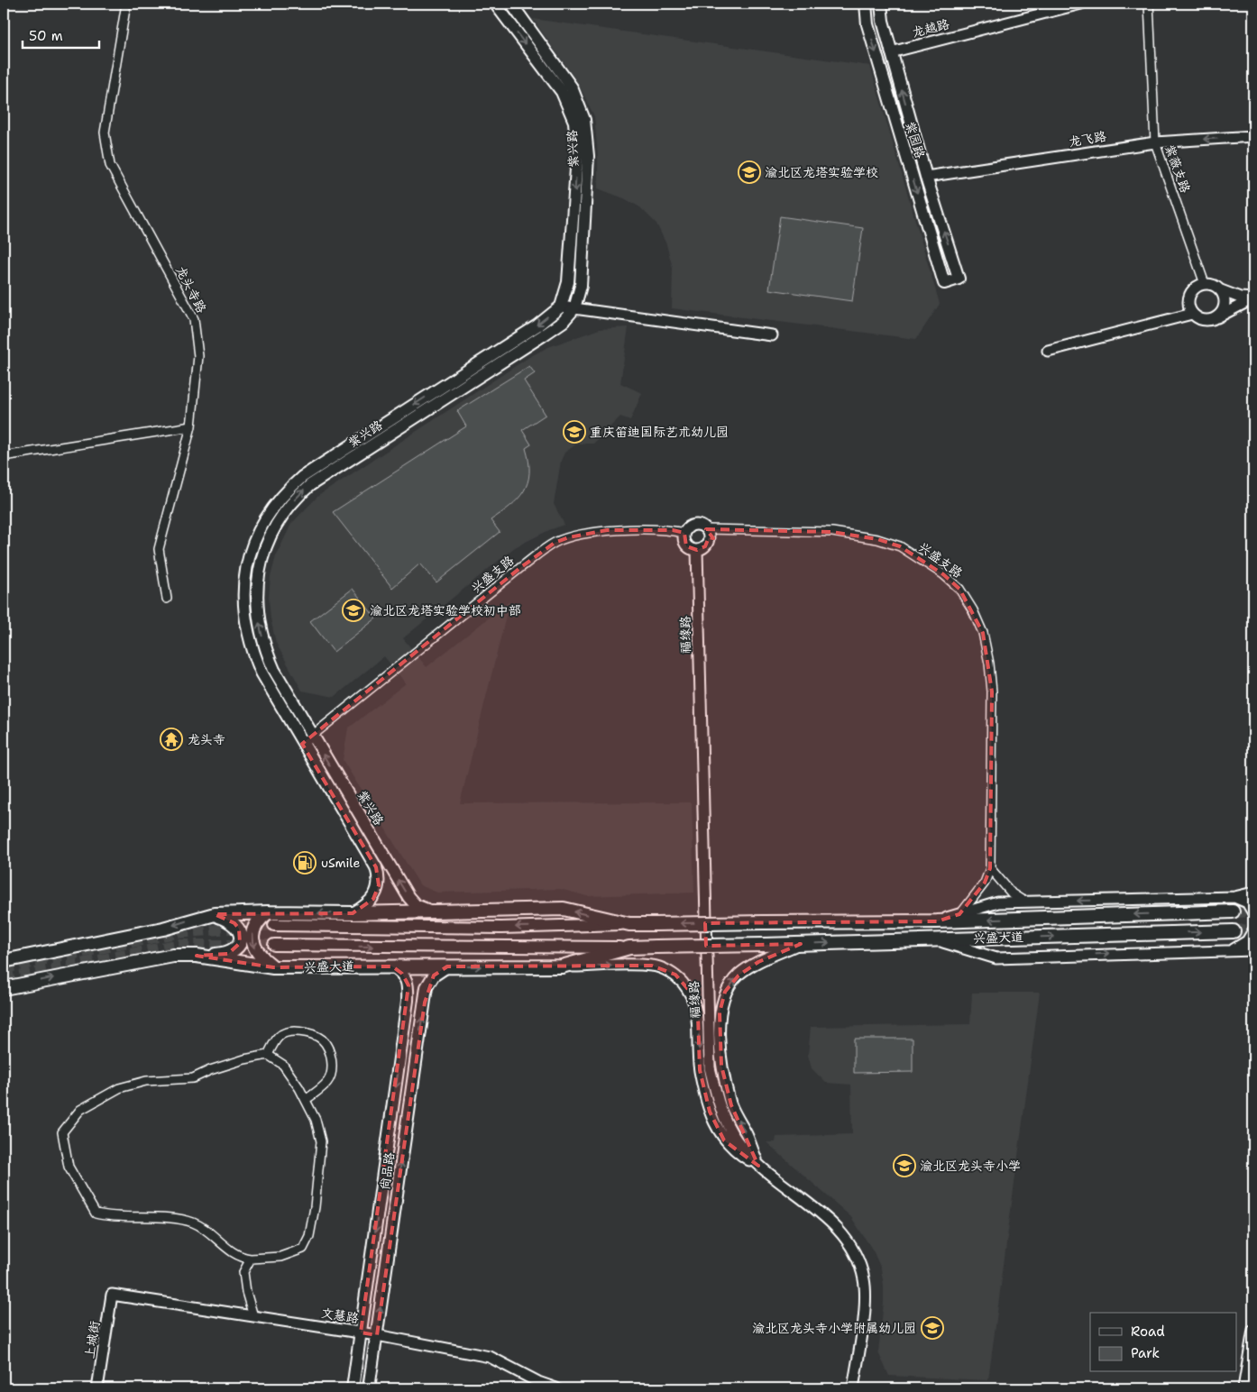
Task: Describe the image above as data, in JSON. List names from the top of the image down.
{
  "streets": {
    "main road": [
      "紫园路",
      "紫兴路",
      "兴盛大道",
      "尚品路"
    ],
    "street": [
      "龙越路",
      "龙飞路",
      "紫薇支路",
      "龙头寺路",
      "兴盛支路",
      "福缘路",
      "文慧路",
      "上城街"
    ]
  },
  "crossings": [
    ["龙越路", "紫园路"],
    ["龙飞路", "紫园路"],
    ["龙飞路", "紫薇支路"],
    ["紫兴路", "兴盛支路"],
    ["兴盛支路", "福缘路"],
    ["兴盛大道", "尚品路"],
    ["尚品路", "文慧路"],
    ["文慧路", "上城街"]
  ],
  "places": {
    "school or university": [
      "渝北区龙塔实验学校",
      "重庆笛迪国际艺术幼儿园",
      "渝北区龙塔实验学校初中部",
      "渝北区龙头寺小学",
      "渝北区龙头寺小学附属幼儿园"
    ],
    "temple": ["龙头寺"],
    "fuel station": ["uSmile"]
  },
  "legend": ["Road", "Park"],
  "scale_bar": "50 m"
}
